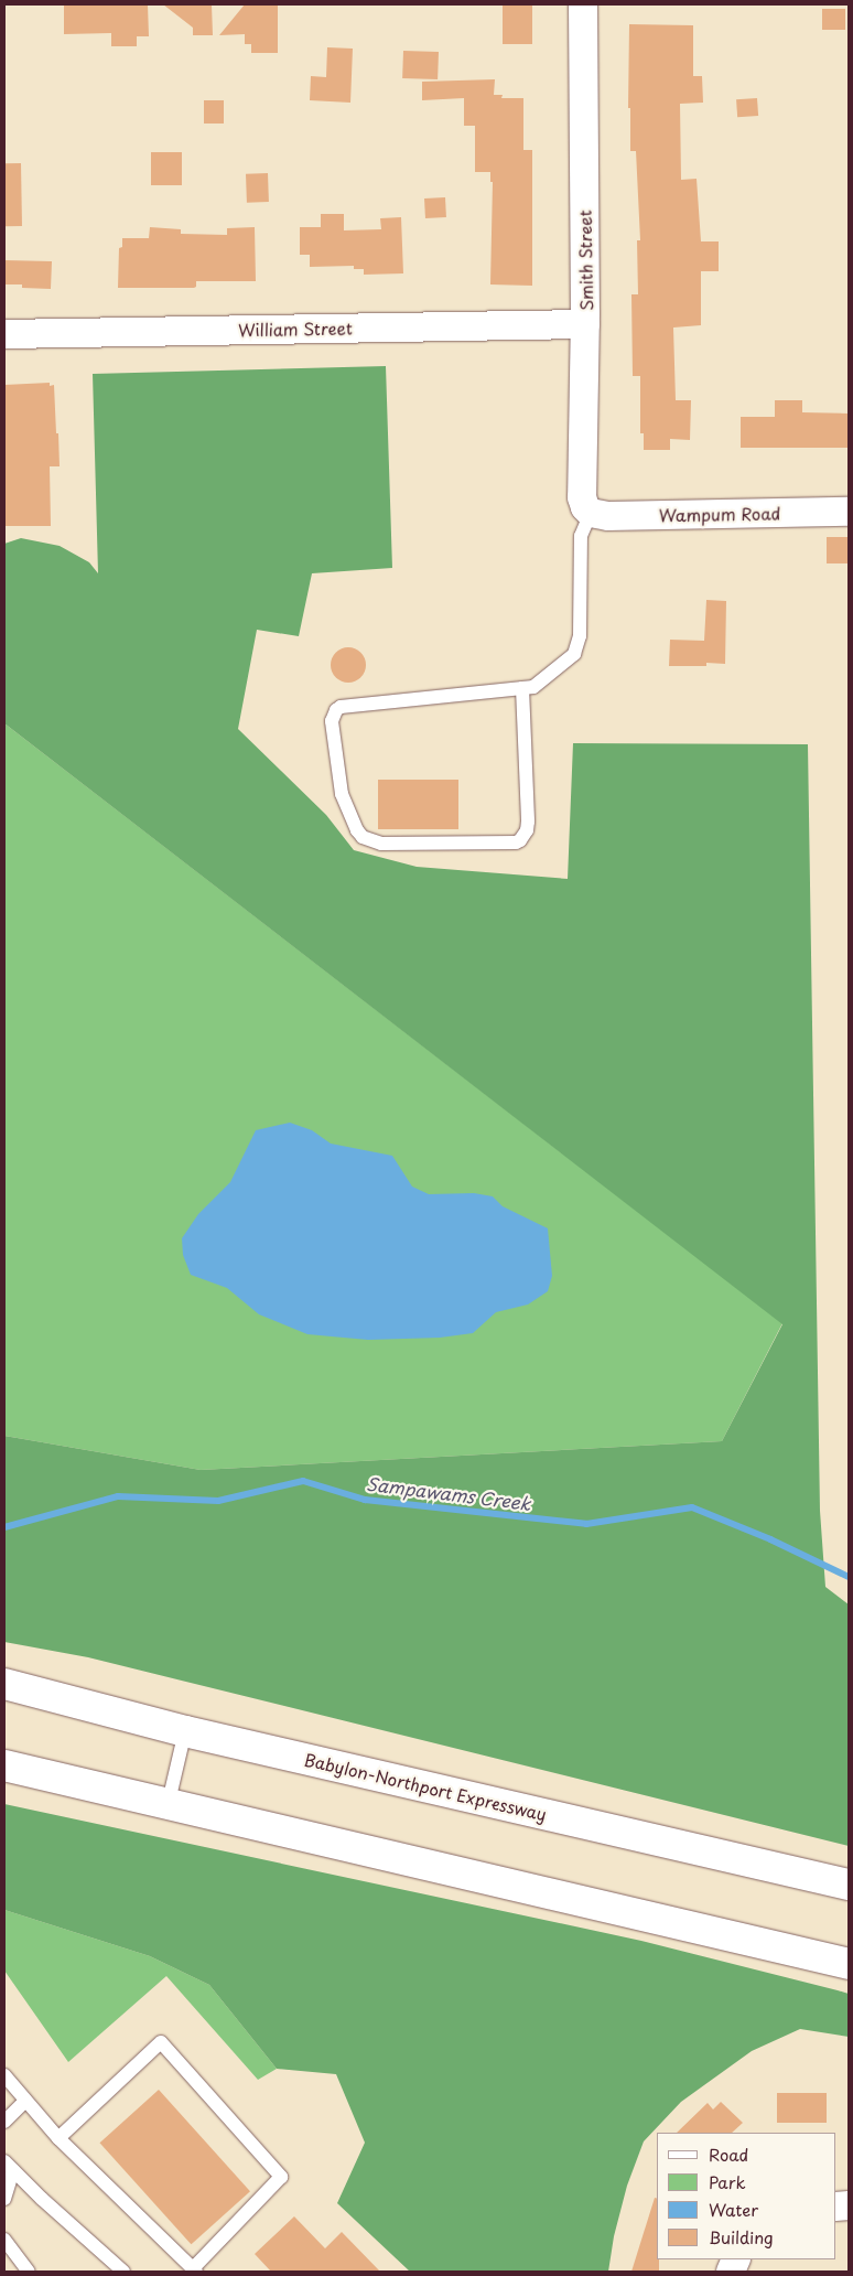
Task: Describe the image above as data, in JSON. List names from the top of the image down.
{
  "streets": {
    "main road": ["Babylon-Northport Expressway"],
    "street": ["Smith Street", "William Street", "Wampum Road"]
  },
  "crossings": [
    ["Smith Street", "William Street"],
    ["Smith Street", "Wampum Road"]
  ],
  "water": ["Sampawams Creek"],
  "legend": [
    "Road",
    "Park",
    "Water",
    "Building"
  ]
}
